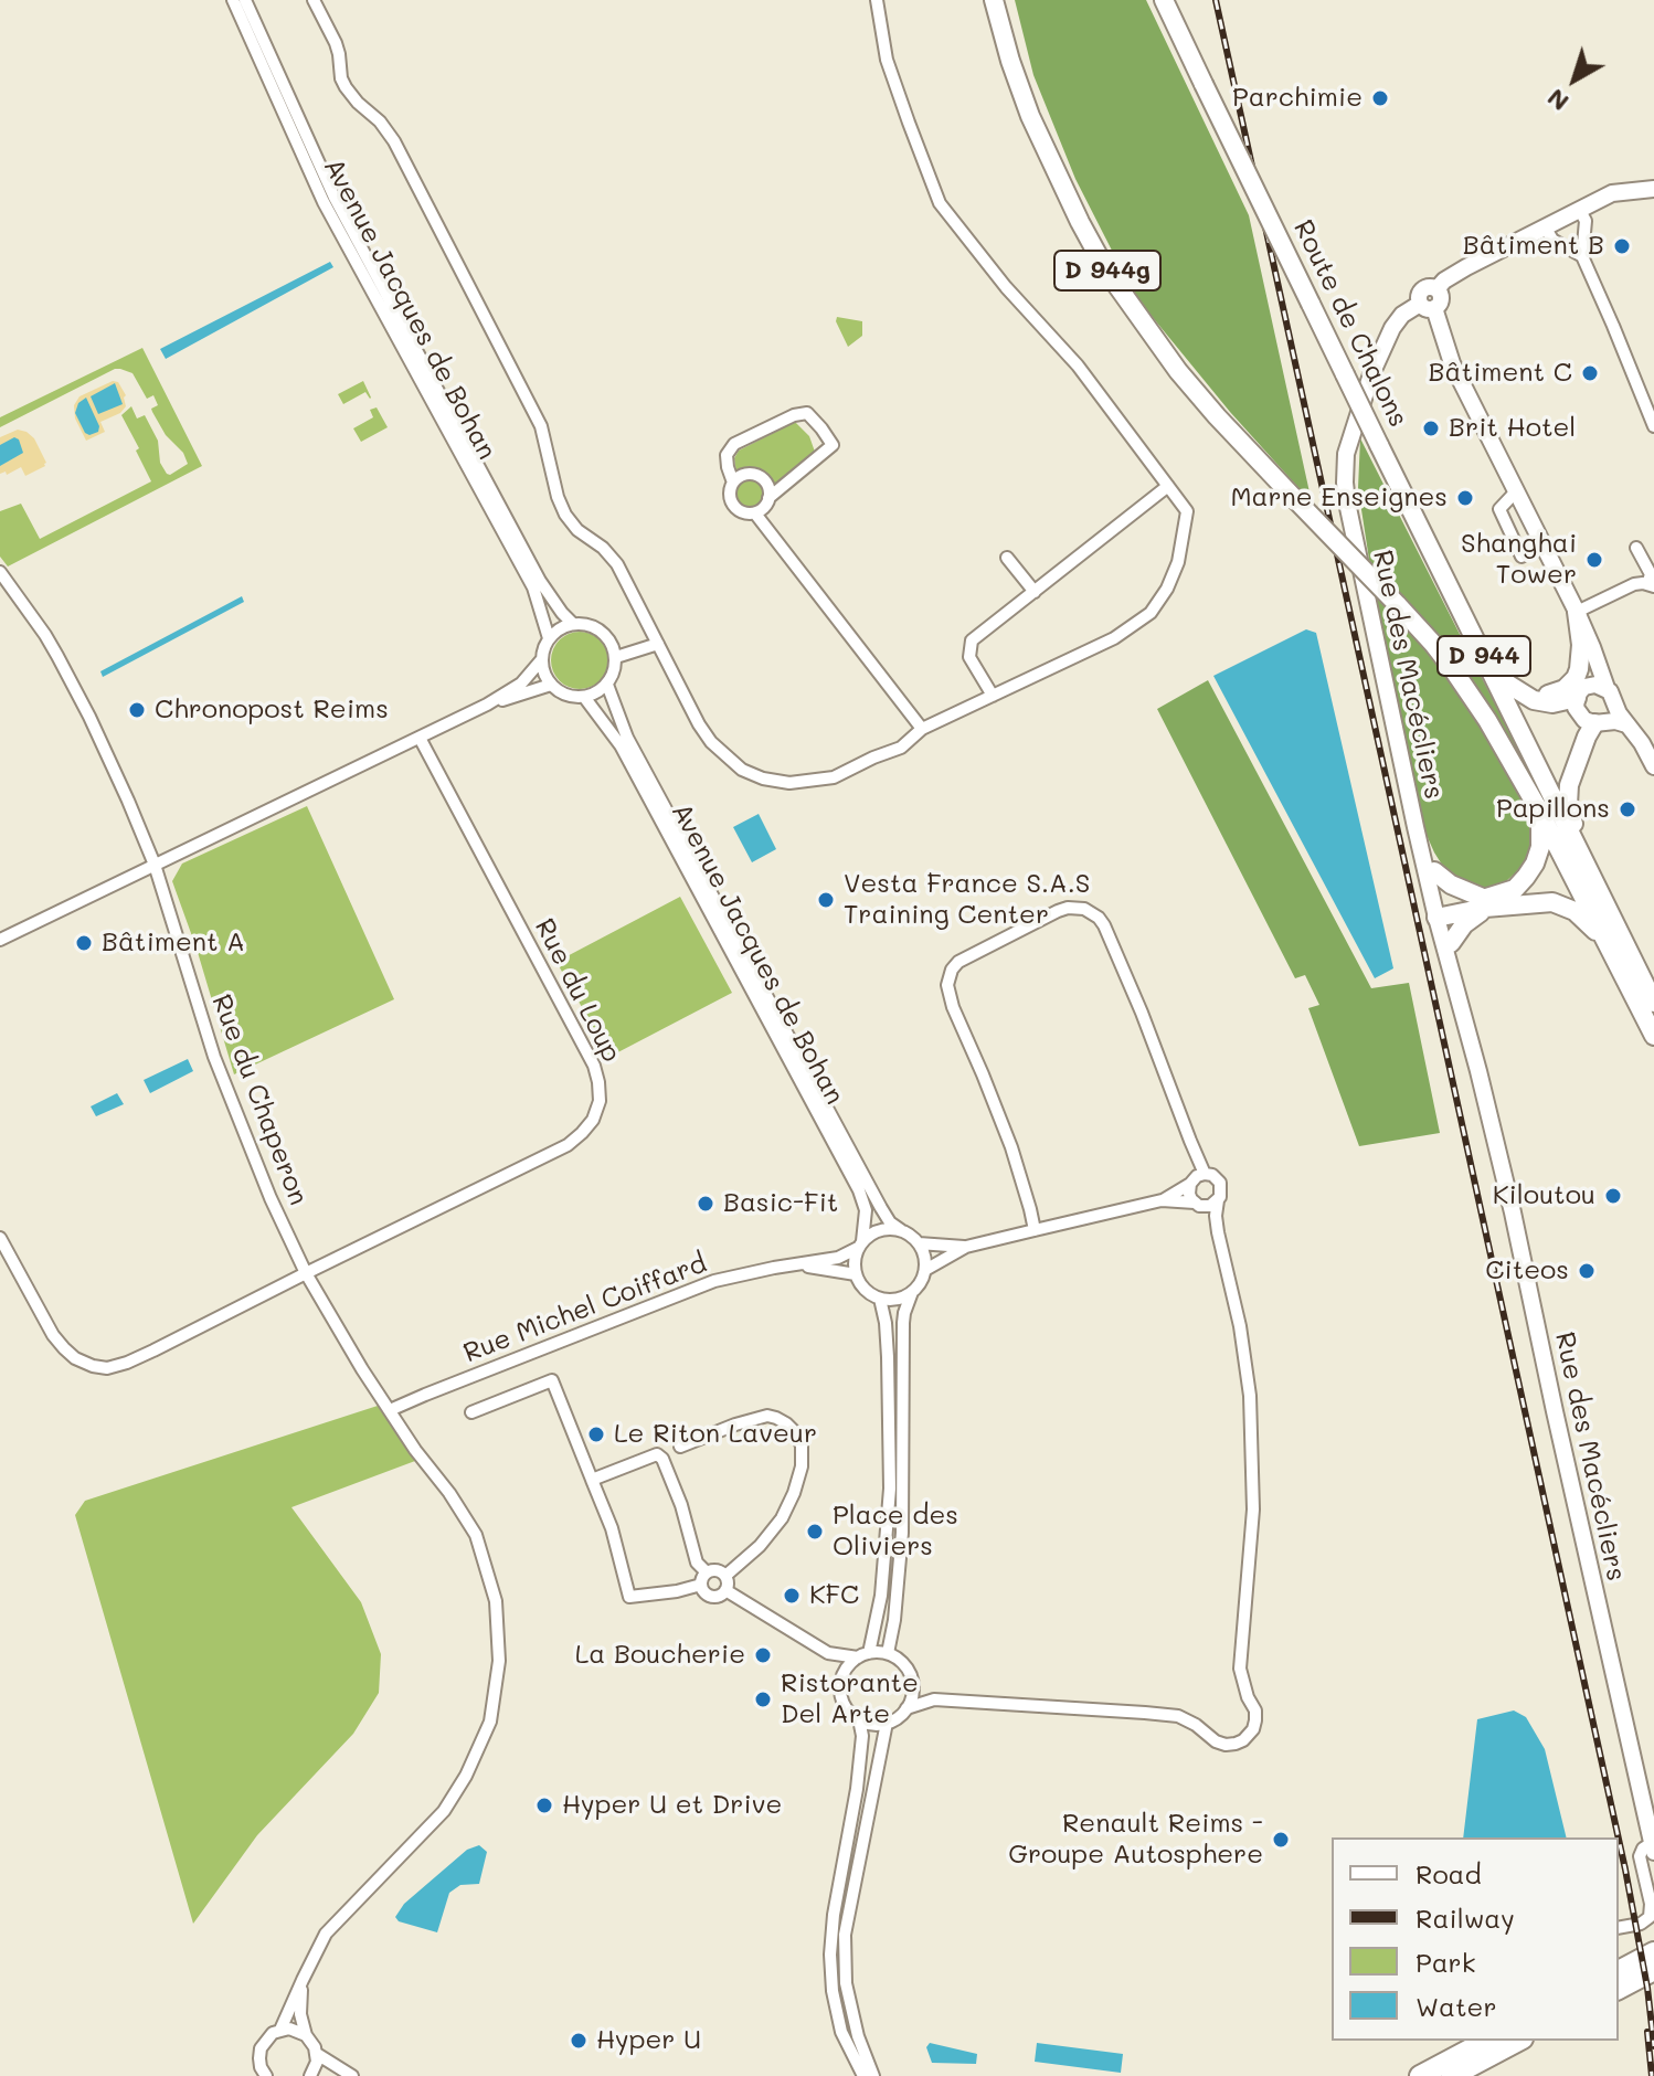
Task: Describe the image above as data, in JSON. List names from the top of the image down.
{
  "streets": {
    "main road": ["D 944g", "Route de Chalons", "D 944"],
    "street": [
      "Avenue Jacques de Bohan",
      "Rue des Macécliers",
      "Rue du Loup",
      "Rue du Chaperon",
      "Rue Michel Coiffard"
    ]
  },
  "crossings": [
    ["Avenue Jacques de Bohan", "Rue Michel Coiffard"],
    ["Rue du Loup", "Rue du Chaperon"],
    ["Rue du Chaperon", "Rue Michel Coiffard"]
  ],
  "places": [
    "Parchimie",
    "Bâtiment B",
    "Bâtiment C",
    "Brit Hotel",
    "Marne Enseignes",
    "Shanghai Tower",
    "Chronopost Reims",
    "Papillons",
    "Vesta France S.A.S Training Center",
    "Bâtiment A",
    "Kiloutou",
    "Basic-Fit",
    "Citeos",
    "Le Riton Laveur",
    "Place des Oliviers",
    "KFC",
    "La Boucherie",
    "Ristorante Del Arte",
    "Hyper U et Drive",
    "Renault Reims - Groupe Autosphere",
    "Hyper U"
  ],
  "legend": [
    "Road",
    "Railway",
    "Park",
    "Water"
  ],
  "north": "bottom left"
}
